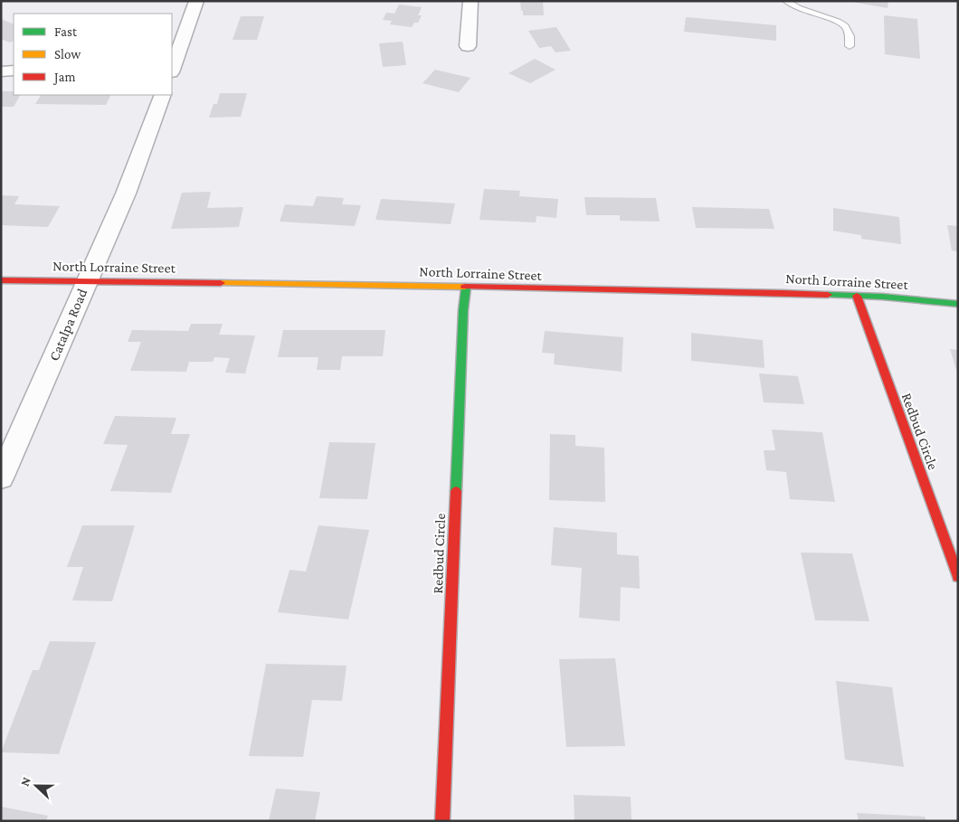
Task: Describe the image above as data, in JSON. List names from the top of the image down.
{
  "streets": {
    "street": ["North Lorraine Street", "Catalpa Road", "Redbud Circle"]
  },
  "crossings": [
    ["North Lorraine Street", "Catalpa Road"],
    ["North Lorraine Street", "Redbud Circle"]
  ],
  "legend": ["Fast", "Slow", "Jam"],
  "north": "left"
}
